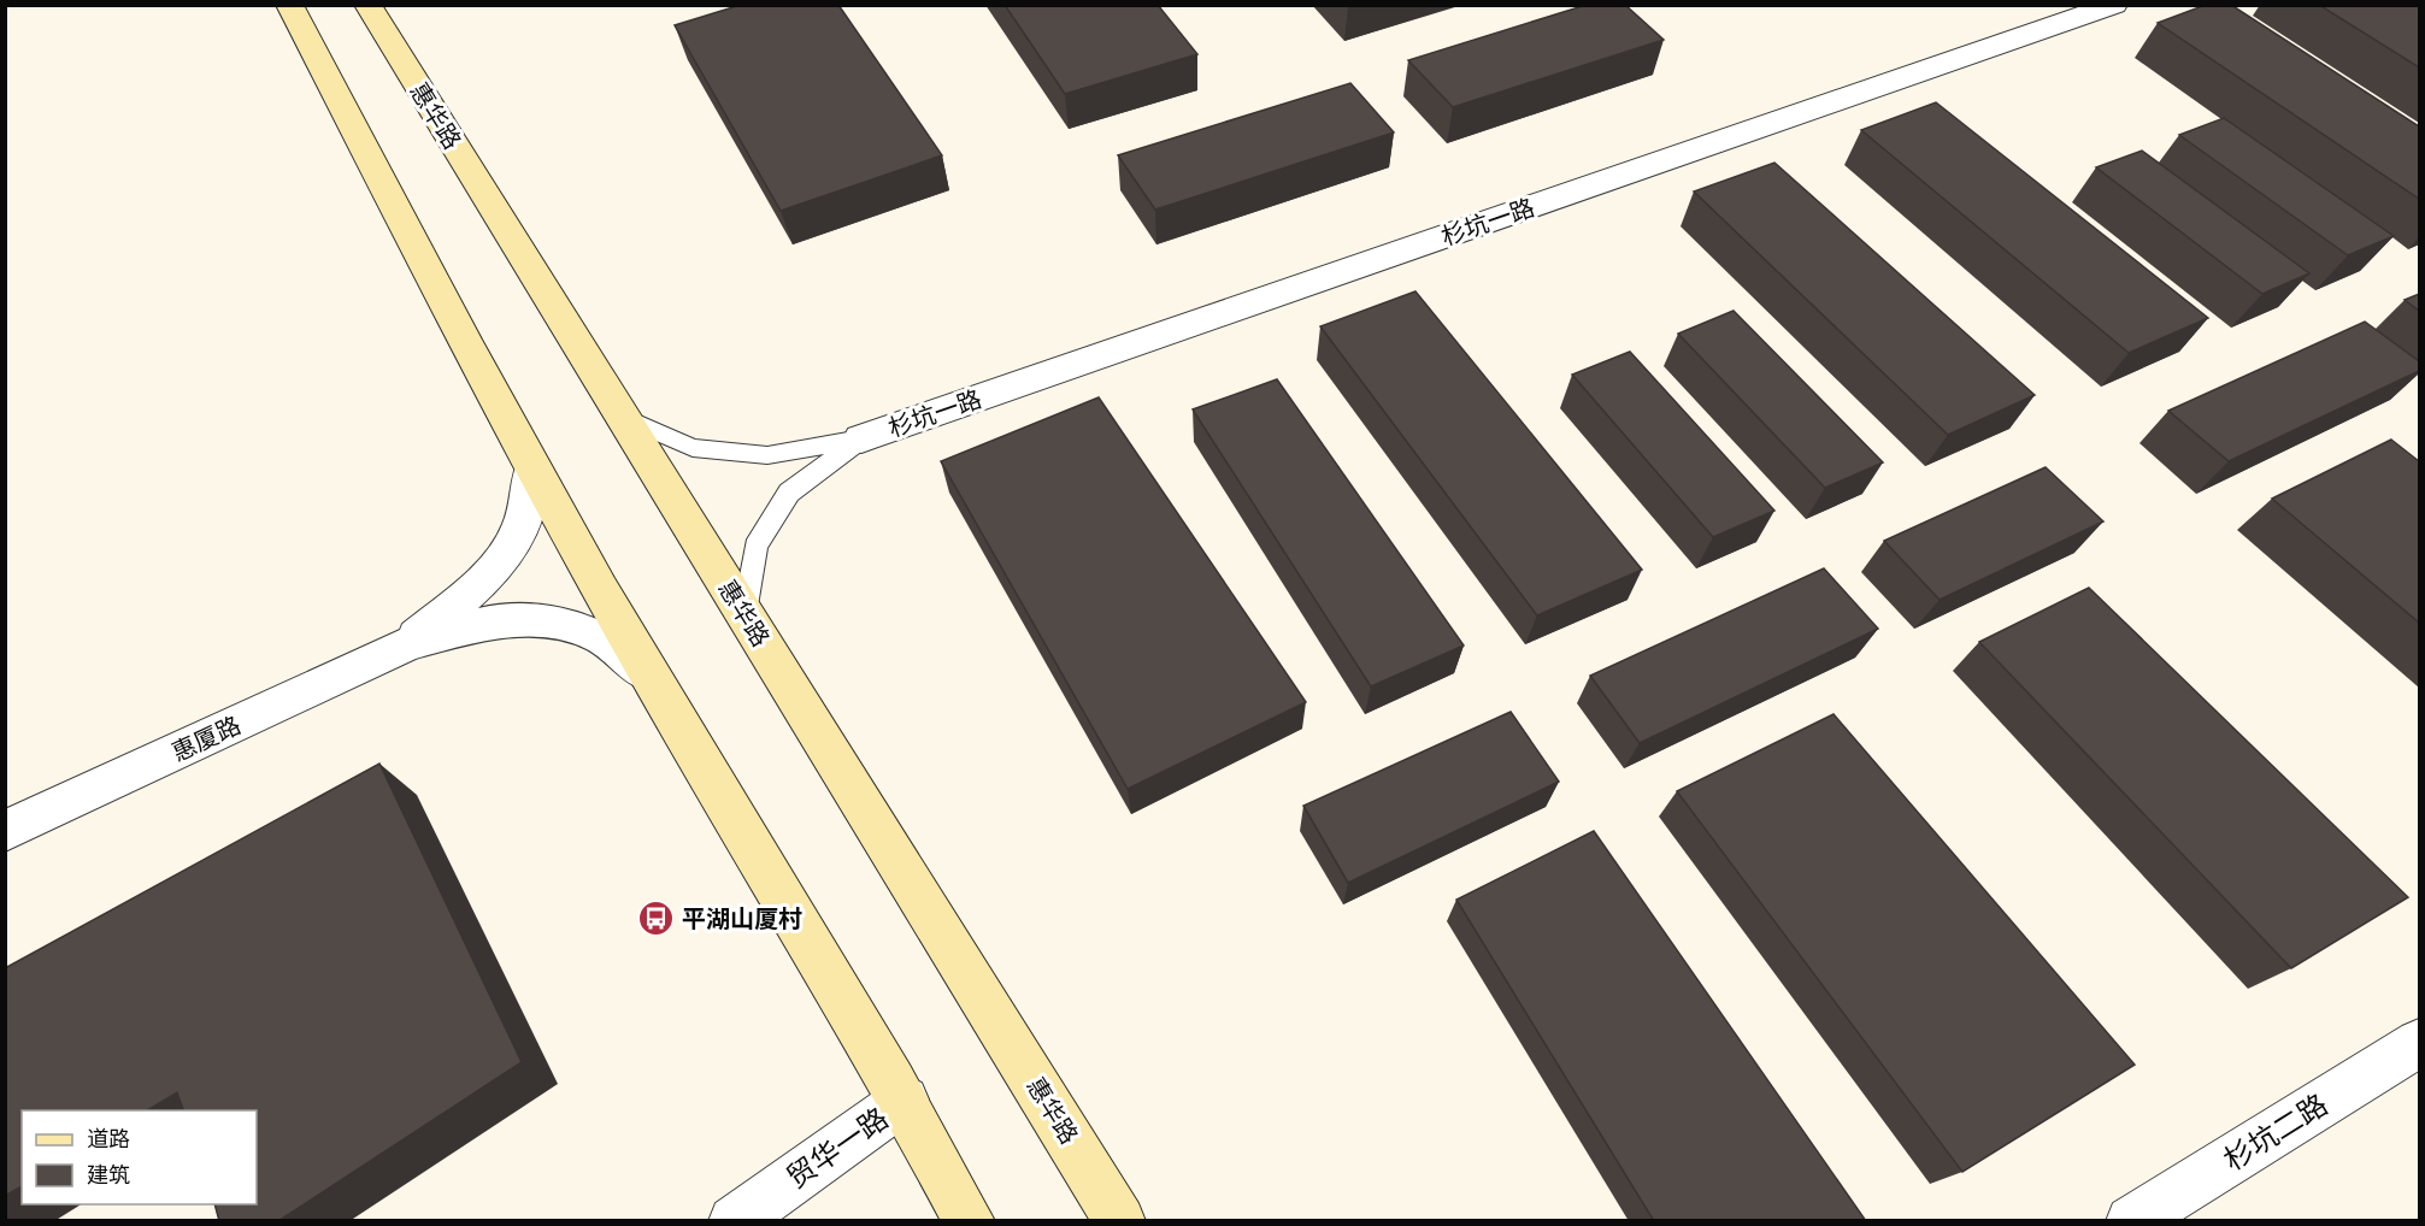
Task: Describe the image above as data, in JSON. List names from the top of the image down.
{
  "streets": {
    "main road": ["惠华路"],
    "street": [
      "杉坑一路",
      "惠厦路",
      "杉坑二路",
      "贸华一路"
    ]
  },
  "places": {
    "bus stop": ["平湖山厦村"]
  },
  "legend": ["道路", "建筑"]
}
